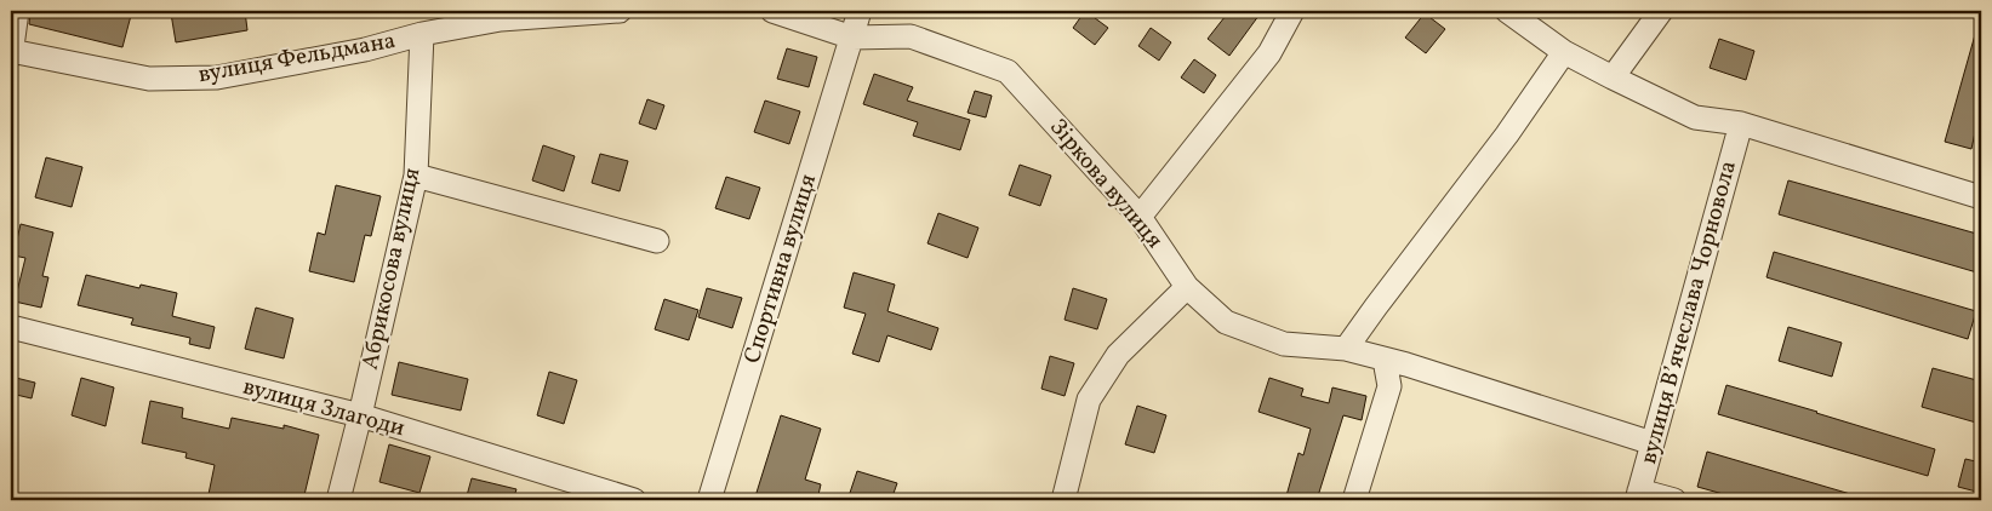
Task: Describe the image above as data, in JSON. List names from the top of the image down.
{
  "streets": {
    "street": [
      "вулиця Фельдмана",
      "Зіркова вулиця",
      "Абрикосова вулиця",
      "Спортивна вулиця",
      "вулиця Вʼячеслава Чорновола",
      "вулиця Злагоди"
    ]
  },
  "crossings": [
    ["вулиця Фельдмана", "Абрикосова вулиця"],
    ["Зіркова вулиця", "Спортивна вулиця"],
    ["Зіркова вулиця", "вулиця Вʼячеслава Чорновола"],
    ["Абрикосова вулиця", "вулиця Злагоди"]
  ]
}
